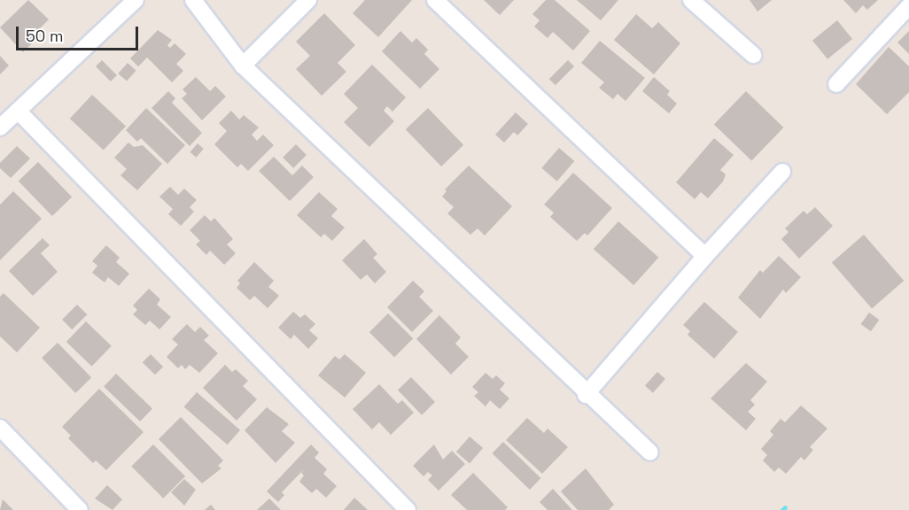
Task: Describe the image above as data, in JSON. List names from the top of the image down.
{
  "scale_bar": "50 m"
}
